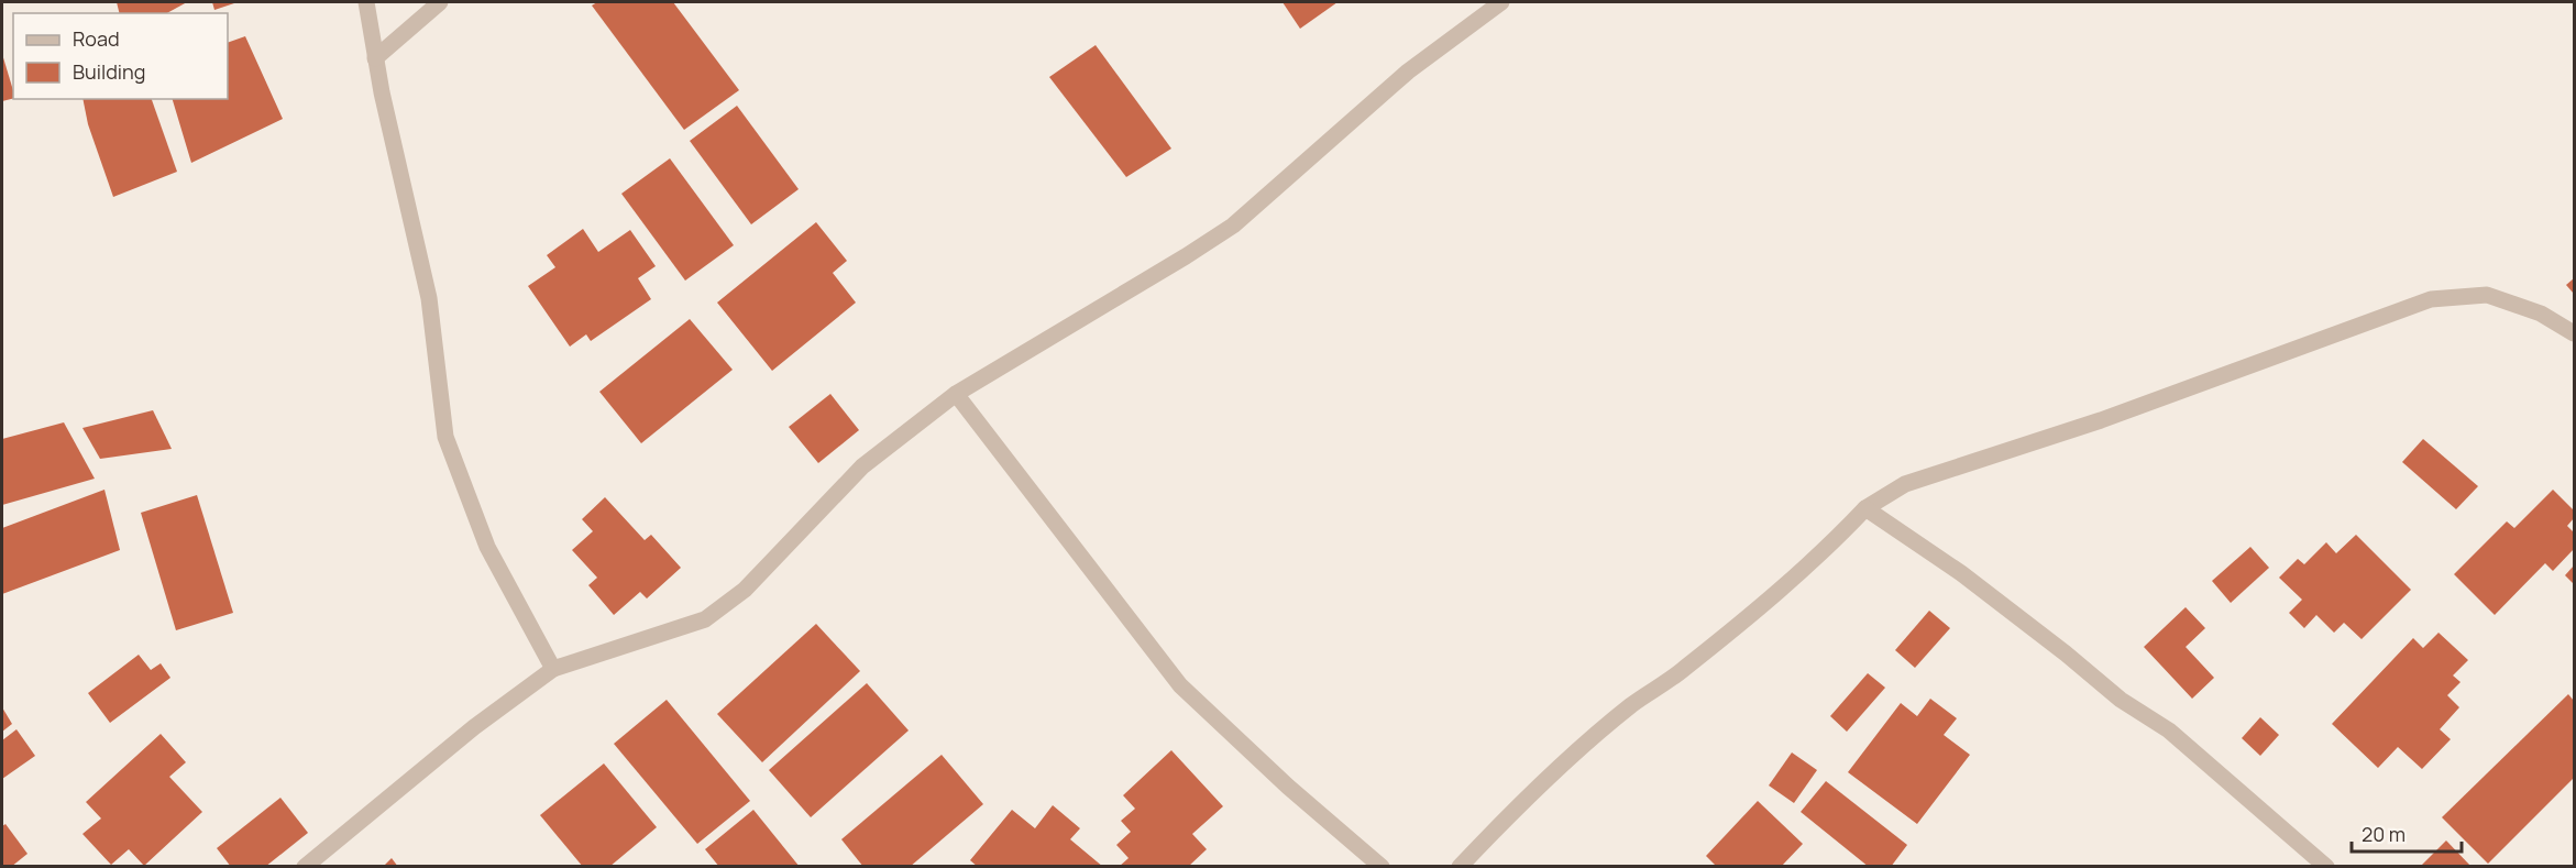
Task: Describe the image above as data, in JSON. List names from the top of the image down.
{
  "legend": ["Road", "Building"],
  "scale_bar": "20 m"
}
